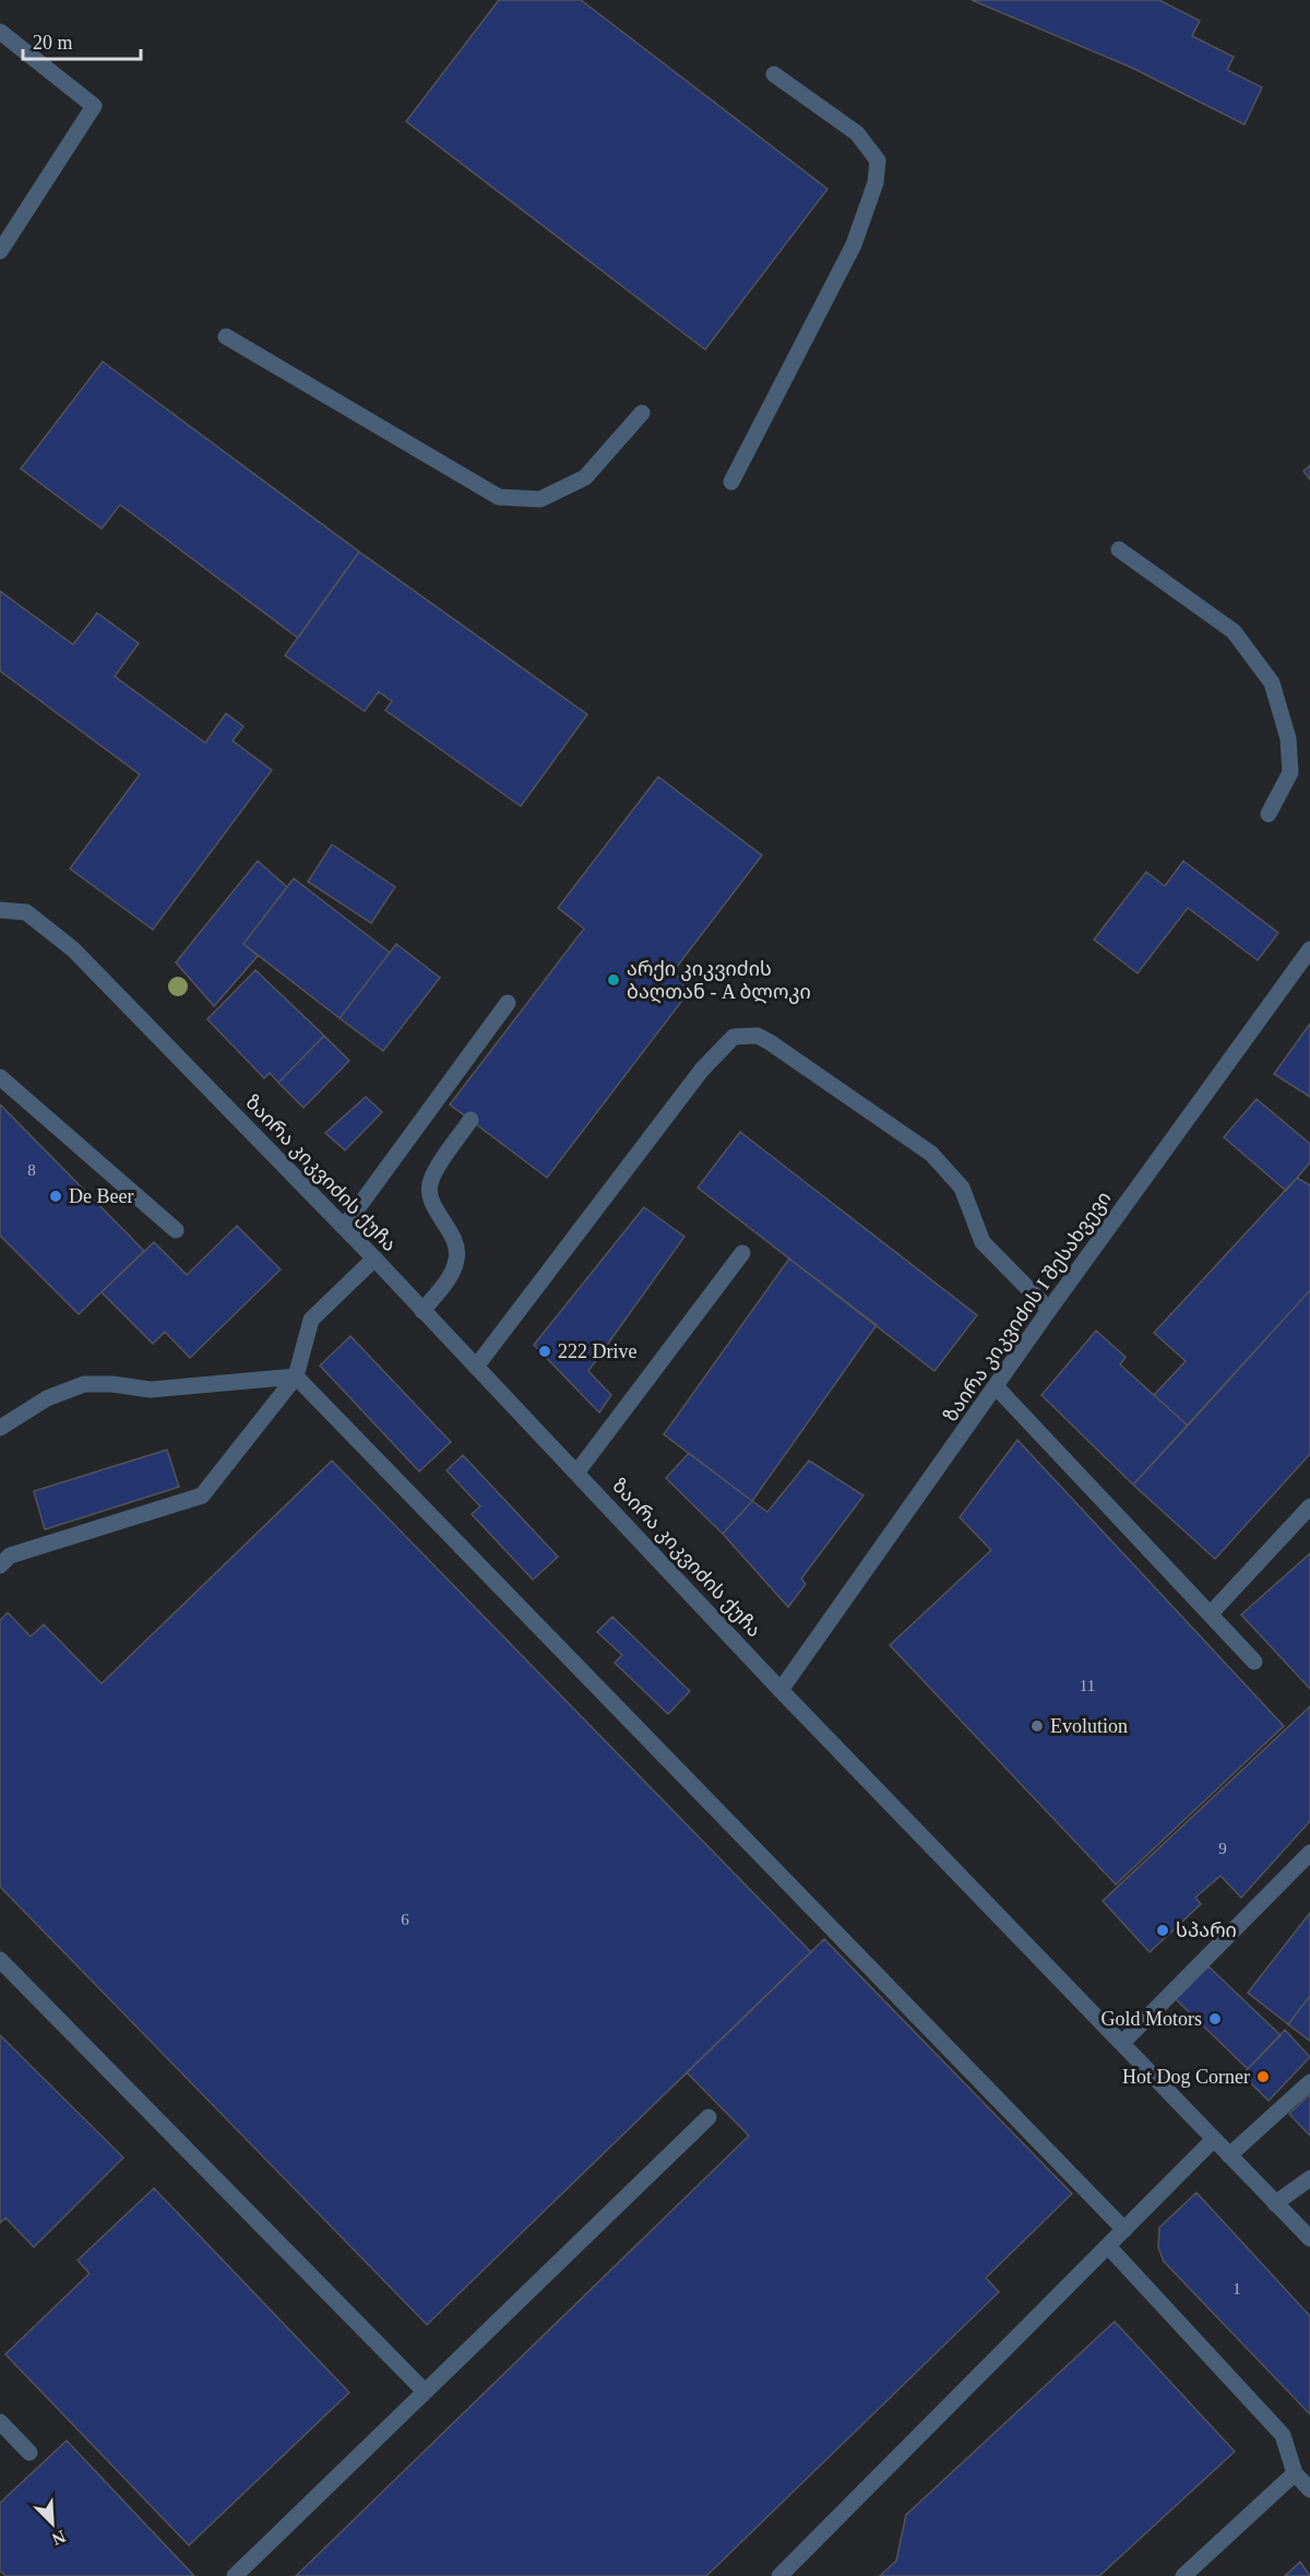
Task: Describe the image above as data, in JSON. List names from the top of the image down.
{
  "streets": {
    "street": ["ზაირა კიკვიძის ქუჩა", "ზაირა კიკვიძის I შესახვევი"]
  },
  "crossings": [
    ["ზაირა კიკვიძის ქუჩა", "ზაირა კიკვიძის I შესახვევი"]
  ],
  "places": [
    "არქი კიკვიძის ბაღთან - A ბლოკი",
    "De Beer",
    "222 Drive",
    "Evolution",
    "სპარი",
    "Gold Motors",
    "Hot Dog Corner"
  ],
  "house_numbers": [
    "8",
    "11",
    "9",
    "6",
    "1"
  ],
  "scale_bar": "20 m",
  "north": "bottom right"
}
